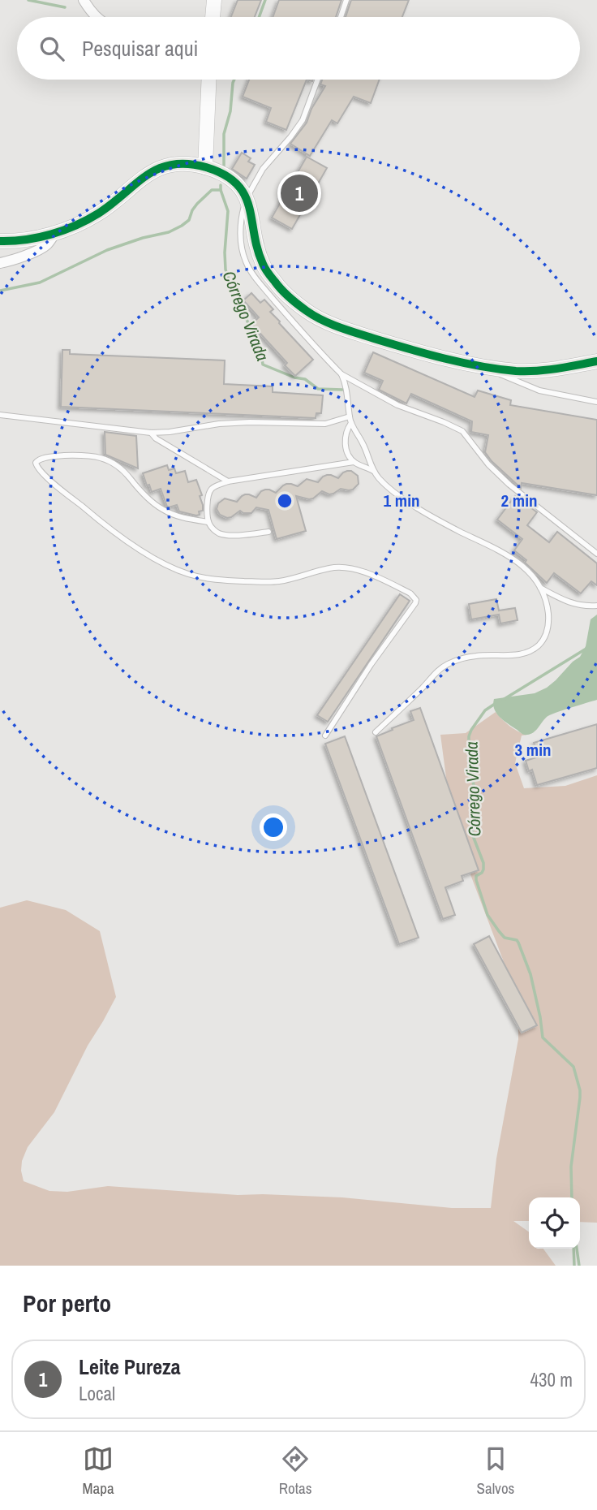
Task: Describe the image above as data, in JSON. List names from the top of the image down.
{
  "water": ["Córrego Virada"],
  "page": {
    "search": "Pesquisar aqui",
    "pins": "1",
    "heading": "Por perto",
    "list": [
      {
        "mark": "1",
        "name": "Leite Pureza",
        "note": "Local",
        "value": "430 m"
      }
    ],
    "nav": ["Mapa", "Rotas", "Salvos"]
  },
  "rings": ["1 min", "2 min", "3 min"]
}
